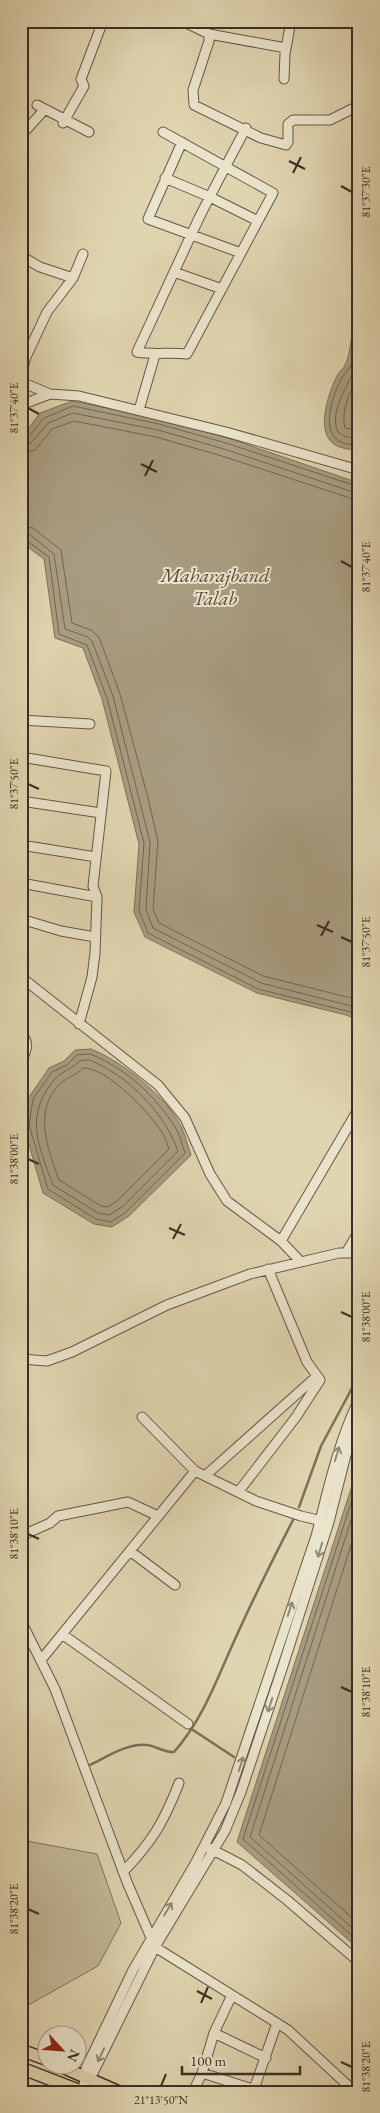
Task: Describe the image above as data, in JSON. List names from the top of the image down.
{
  "water": ["Maharajband Talab"],
  "scale_bar": "100 m",
  "north": "bottom right",
  "coordinates": [
    "81°37'30\"E",
    "81°37'40\"E",
    "81°37'50\"E",
    "81°38'00\"E",
    "81°38'10\"E",
    "81°38'20\"E",
    "21°13'50\"N"
  ]
}
